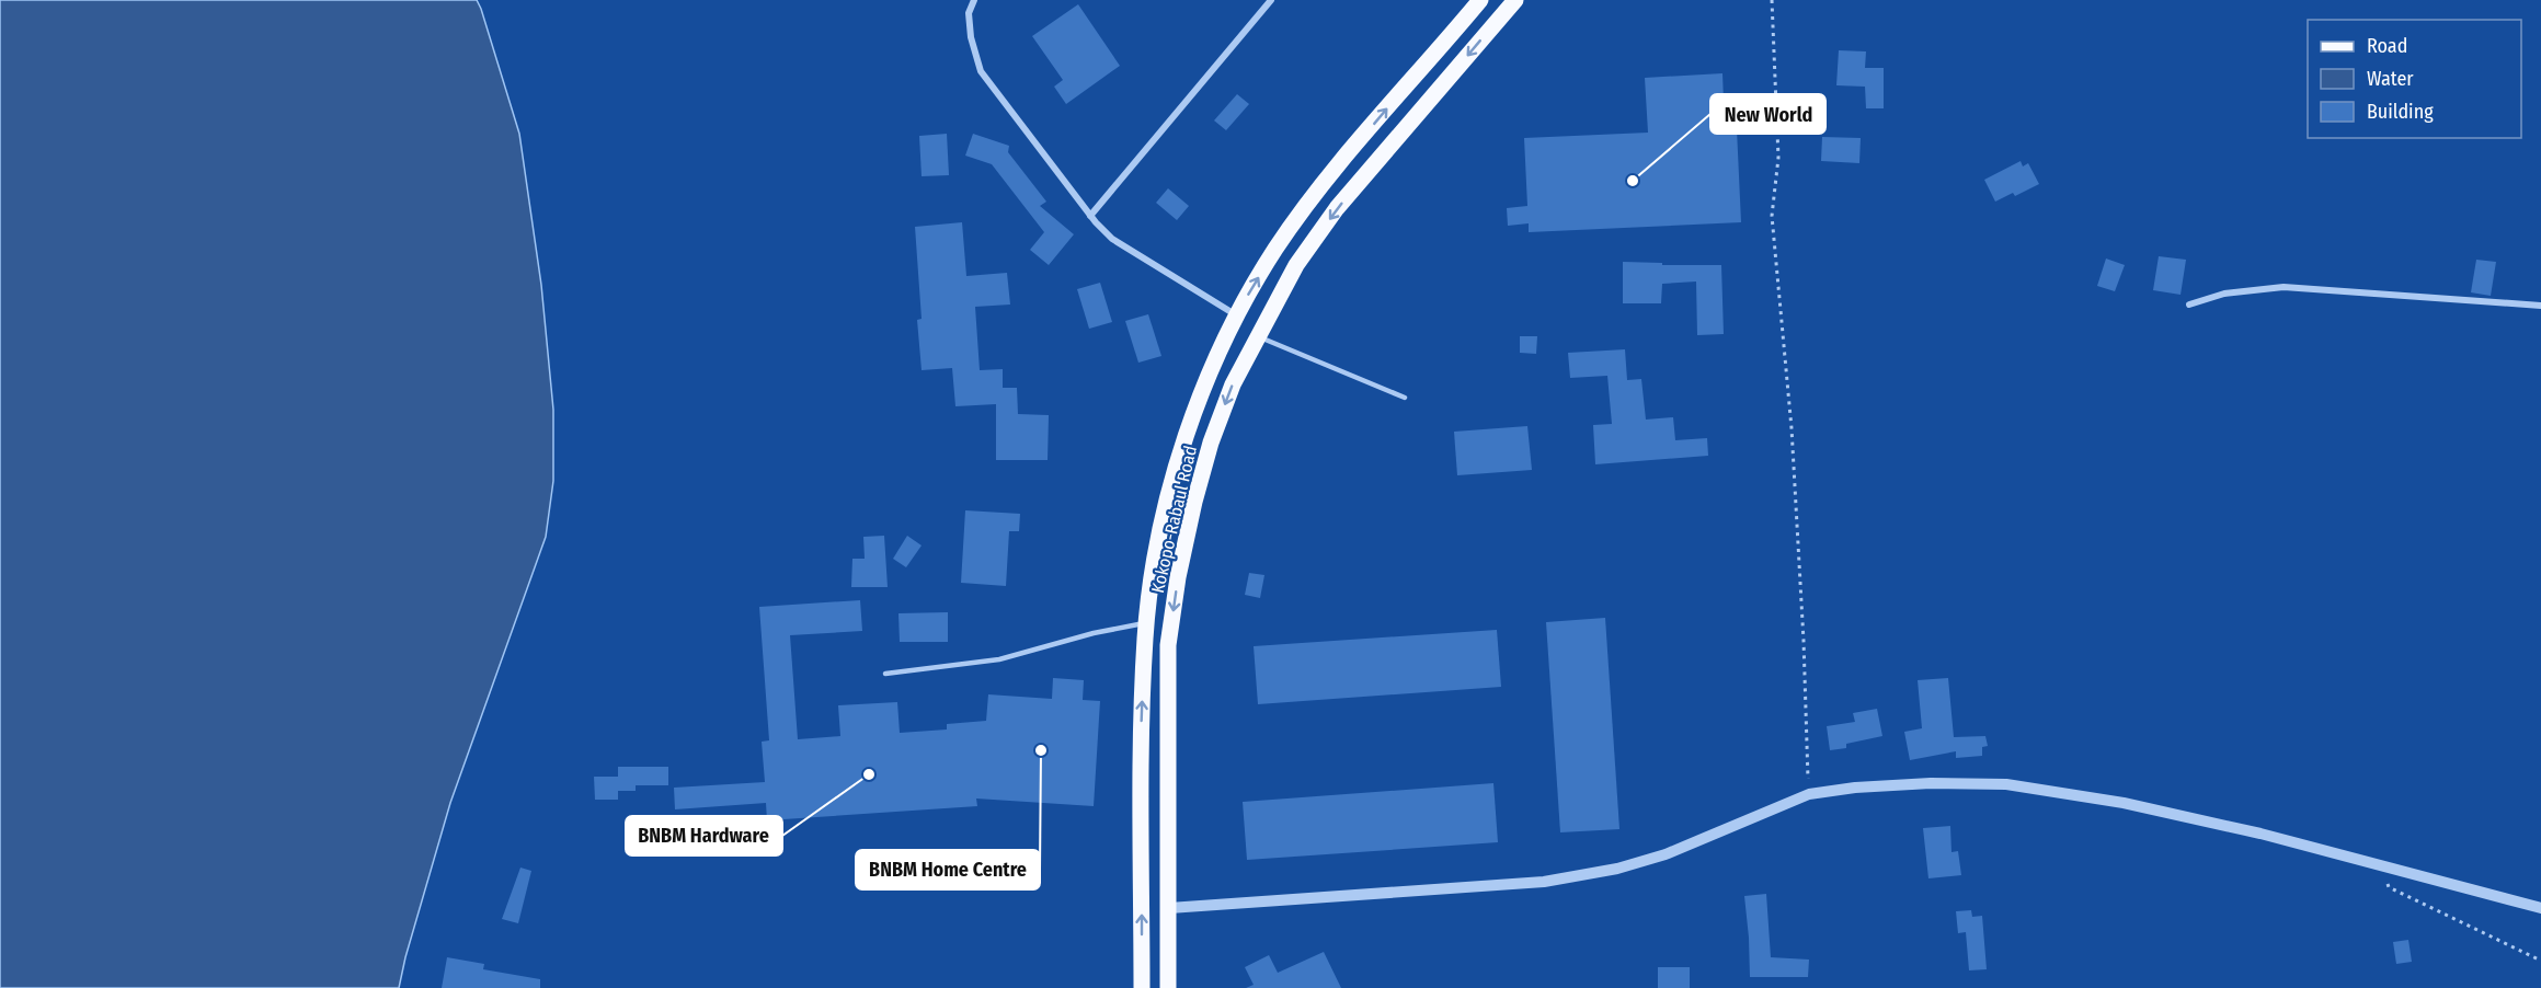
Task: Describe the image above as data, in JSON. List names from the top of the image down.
{
  "streets": {
    "main road": ["Kokopo-Rabaul Road"]
  },
  "places": ["New World", "BNBM Home Centre", "BNBM Hardware"],
  "legend": ["Road", "Water", "Building"]
}
